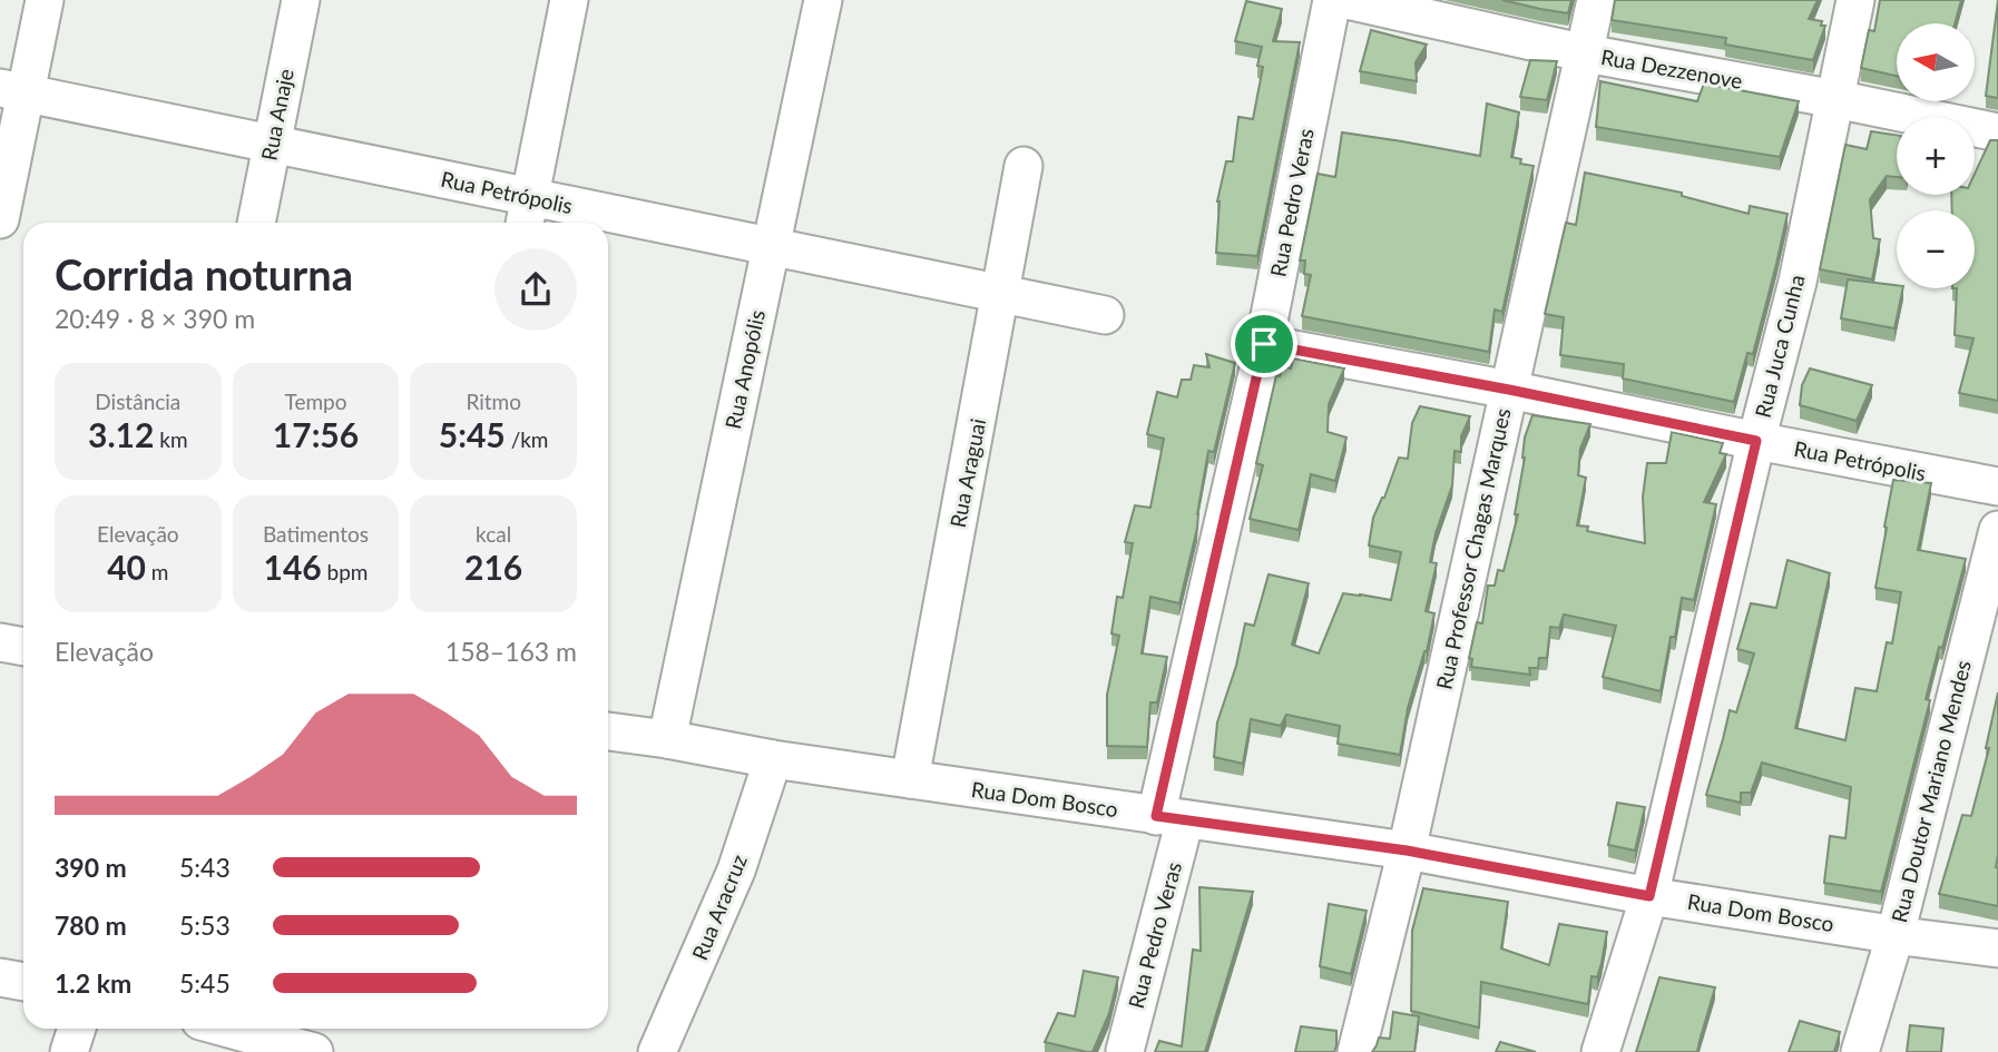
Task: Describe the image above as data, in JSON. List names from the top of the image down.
{
  "streets": {
    "street": [
      "Rua Dezzenove",
      "Rua Anaje",
      "Rua Petrópolis",
      "Rua Pedro Veras",
      "Rua Juca Cunha",
      "Rua Anopólis",
      "Rua Araguai",
      "Rua Professor Chagas Marques",
      "Rua Doutor Mariano Mendes",
      "Rua Dom Bosco",
      "Rua Aracruz"
    ]
  },
  "crossings": [
    ["Rua Dezzenove", "Rua Juca Cunha"],
    ["Rua Dezzenove", "Rua Professor Chagas Marques"],
    ["Rua Anaje", "Rua Petrópolis"],
    ["Rua Petrópolis", "Rua Pedro Veras"],
    ["Rua Petrópolis", "Rua Juca Cunha"],
    ["Rua Petrópolis", "Rua Anopólis"],
    ["Rua Petrópolis", "Rua Araguai"],
    ["Rua Petrópolis", "Rua Professor Chagas Marques"],
    ["Rua Pedro Veras", "Rua Dom Bosco"],
    ["Rua Juca Cunha", "Rua Dom Bosco"],
    ["Rua Anopólis", "Rua Dom Bosco"],
    ["Rua Araguai", "Rua Dom Bosco"],
    ["Rua Professor Chagas Marques", "Rua Dom Bosco"],
    ["Rua Doutor Mariano Mendes", "Rua Dom Bosco"],
    ["Rua Dom Bosco", "Rua Aracruz"]
  ],
  "north": "left",
  "page": {
    "map_buttons": ["+", "−"],
    "heading": ["Corrida noturna", "20:49 · 8 × 390 m"],
    "stats": [
      ["Distância", "3.12 km"],
      ["Tempo", "17:56"],
      ["Ritmo", "5:45 /km"],
      ["Elevação", "40 m"],
      ["Batimentos", "146 bpm"],
      ["kcal", "216"]
    ],
    "chart": ["Elevação", "158–163 m"],
    "list": [
      {
        "name": "390 m",
        "note": "5:43"
      },
      {
        "name": "780 m",
        "note": "5:53"
      },
      {
        "name": "1.2 km",
        "note": "5:45"
      }
    ]
  }
}
